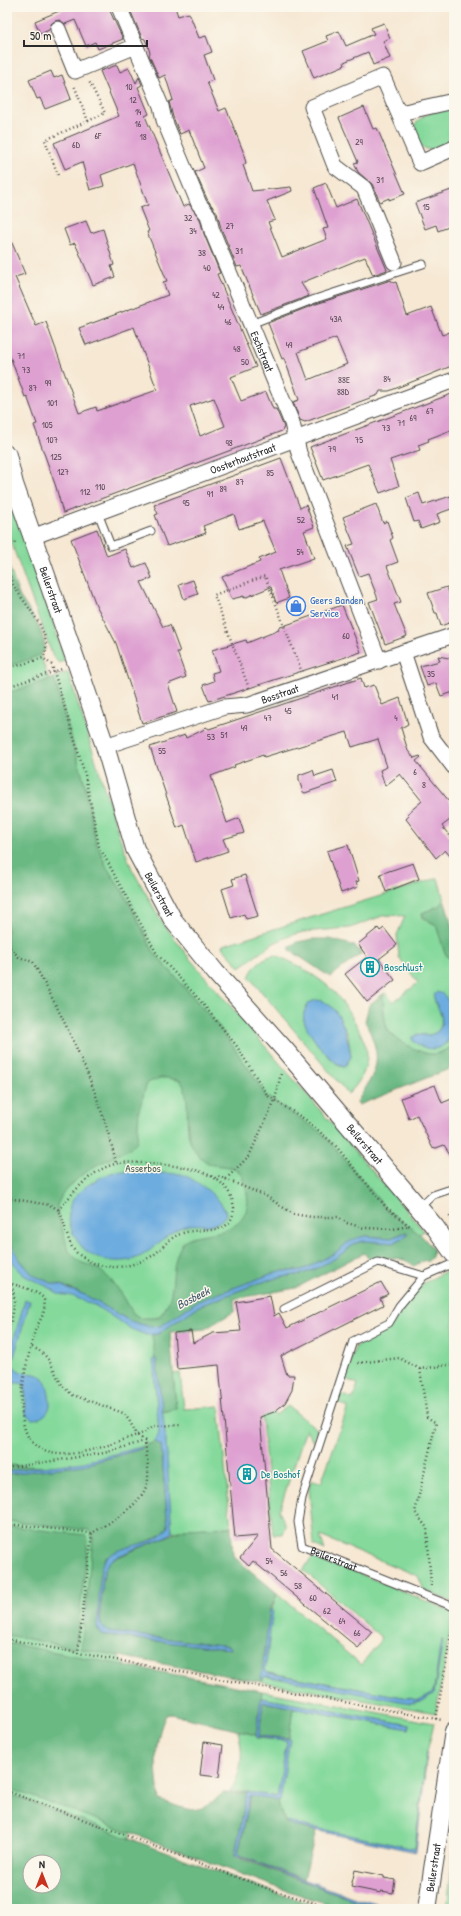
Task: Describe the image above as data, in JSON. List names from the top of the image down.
{
  "streets": {
    "street": [
      "Eschstraat",
      "Oosterhoutstraat",
      "Beilerstraat",
      "Bosstraat"
    ]
  },
  "crossings": [
    ["Eschstraat", "Oosterhoutstraat"],
    ["Eschstraat", "Bosstraat"],
    ["Oosterhoutstraat", "Beilerstraat"],
    ["Beilerstraat", "Bosstraat"]
  ],
  "water": ["Bosbeek"],
  "parks": ["Asserbos"],
  "places": {
    "shop": ["Geers Banden Service"],
    "building": ["Boschlust", "De Boshof"]
  },
  "house_numbers": [
    "10",
    "12",
    "14",
    "16",
    "6F",
    "18",
    "29",
    "6D",
    "31",
    "15",
    "32",
    "27",
    "34",
    "31",
    "38",
    "40",
    "42",
    "44",
    "43A",
    "46",
    "49",
    "48",
    "71",
    "50",
    "73",
    "84",
    "88E",
    "99",
    "87",
    "88D",
    "101",
    "67",
    "69",
    "71",
    "105",
    "73",
    "107",
    "75",
    "98",
    "79",
    "125",
    "127",
    "85",
    "87",
    "110",
    "89",
    "112",
    "91",
    "95",
    "52",
    "54",
    "60",
    "35",
    "41",
    "45",
    "47",
    "4",
    "49",
    "51",
    "53",
    "55",
    "6",
    "8",
    "54",
    "56",
    "58",
    "60",
    "62",
    "64",
    "66"
  ],
  "scale_bar": "50 m",
  "north": "top"
}
